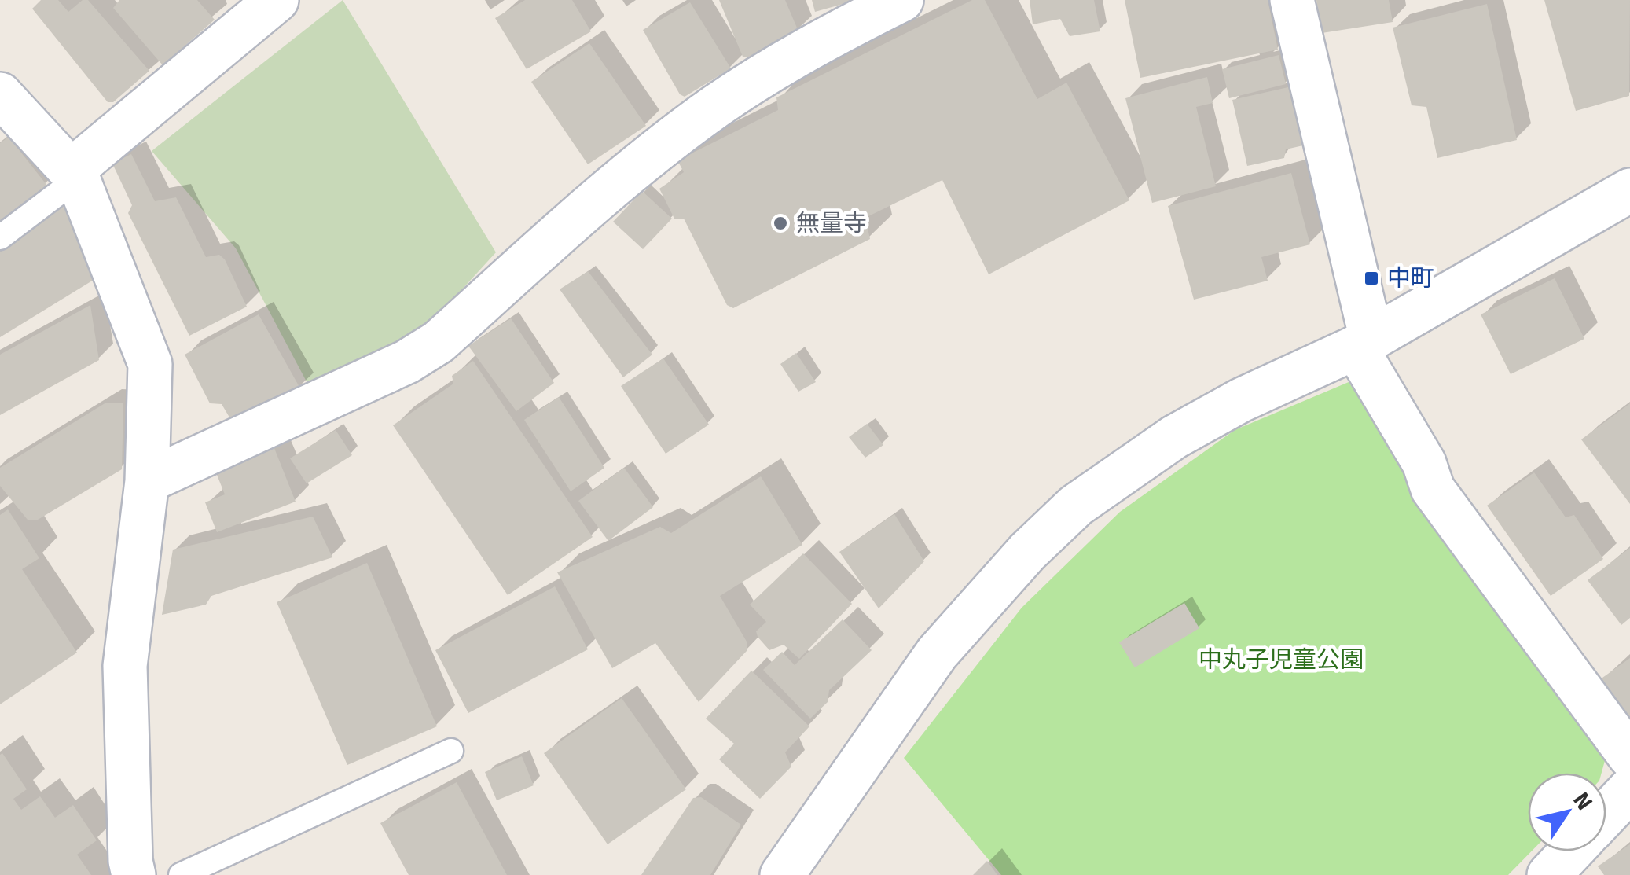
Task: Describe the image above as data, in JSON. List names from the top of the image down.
{
  "parks": ["中丸子児童公園"],
  "places": {
    "other": ["無量寺"],
    "transit": ["中町"]
  },
  "north": "top right"
}
